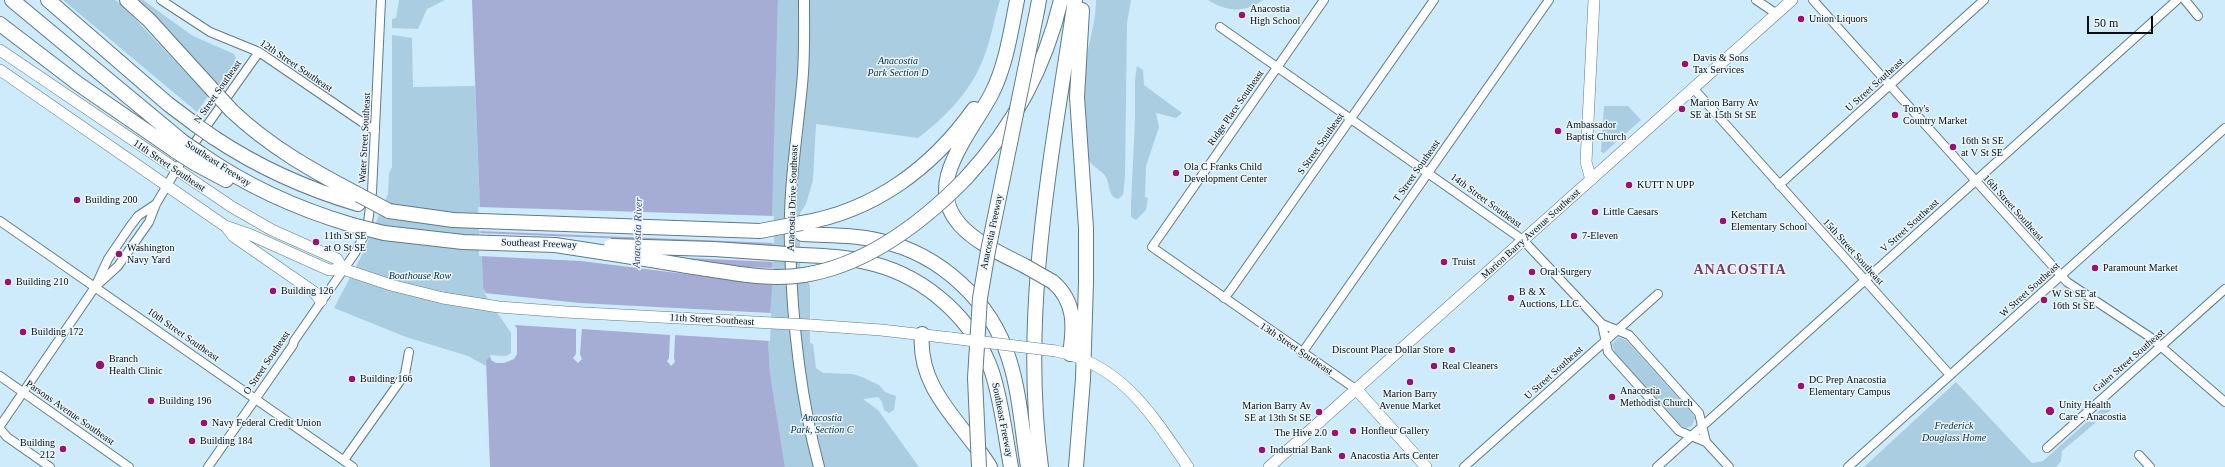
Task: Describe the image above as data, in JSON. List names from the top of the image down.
{
  "streets": {
    "highway": ["Southeast Freeway", "Anacostia Freeway"],
    "main road": ["11th Street Southeast", "Marion Barry Avenue Southeast", "13th Street Southeast"],
    "street": [
      "12th Street Southeast",
      "U Street Southeast",
      "N Street Southeast",
      "Ridge Place Southeast",
      "Water Street Southeast",
      "S Street Southeast",
      "T Street Southeast",
      "Anacostia Drive Southeast",
      "14th Street Southeast",
      "16th Street Southeast",
      "V Street Southeast",
      "15th Street Southeast",
      "W Street Southeast",
      "10th Street Southeast",
      "Galen Street Southeast",
      "O Street Southeast",
      "Parsons Avenue Southeast"
    ]
  },
  "crossings": [
    ["12th Street Southeast", "N Street Southeast"],
    ["12th Street Southeast", "Water Street Southeast"],
    ["U Street Southeast", "16th Street Southeast"],
    ["U Street Southeast", "15th Street Southeast"],
    ["N Street Southeast", "11th Street Southeast"],
    ["N Street Southeast", "10th Street Southeast"],
    ["N Street Southeast", "Parsons Avenue Southeast"],
    ["Ridge Place Southeast", "14th Street Southeast"],
    ["Ridge Place Southeast", "13th Street Southeast"],
    ["Water Street Southeast", "11th Street Southeast"],
    ["Water Street Southeast", "O Street Southeast"],
    ["S Street Southeast", "14th Street Southeast"],
    ["S Street Southeast", "13th Street Southeast"],
    ["11th Street Southeast", "O Street Southeast"],
    ["T Street Southeast", "14th Street Southeast"],
    ["T Street Southeast", "13th Street Southeast"],
    ["14th Street Southeast", "Marion Barry Avenue Southeast"],
    ["16th Street Southeast", "V Street Southeast"],
    ["16th Street Southeast", "W Street Southeast"],
    ["16th Street Southeast", "Galen Street Southeast"],
    ["V Street Southeast", "15th Street Southeast"],
    ["Marion Barry Avenue Southeast", "15th Street Southeast"],
    ["Marion Barry Avenue Southeast", "13th Street Southeast"],
    ["15th Street Southeast", "W Street Southeast"],
    ["10th Street Southeast", "O Street Southeast"]
  ],
  "districts": ["ANACOSTIA"],
  "water": ["Anacostia River"],
  "parks": [
    "Anacostia Park Section D",
    "Boathouse Row",
    "Anacostia Park, Section C",
    "Frederick Douglass Home"
  ],
  "places": [
    "Anacostia High School",
    "Union Liquors",
    "Davis & Sons Tax Services",
    "Marion Barry Av SE at 15th St SE",
    "Tony's Country Market",
    "Ambassador Baptist Church",
    "16th St SE at V St SE",
    "Ola C Franks Child Development Center",
    "KUTT N UPP",
    "Building 200",
    "Little Caesars",
    "Ketcham Elementary School",
    "7-Eleven",
    "11th St SE at O St SE",
    "Washington Navy Yard",
    "Truist",
    "Paramount Market",
    "Oral Surgery",
    "Building 210",
    "Building 126",
    "B & X Auctions, LLC.",
    "W St SE at 16th St SE",
    "Building 172",
    "Discount Place Dollar Store",
    "Branch Health Clinic",
    "Real Cleaners",
    "Building 166",
    "Marion Barry Avenue Market",
    "DC Prep Anacostia Elementary Campus",
    "Anacostia Methodist Church",
    "Building 196",
    "Unity Health Care - Anacostia",
    "Marion Barry Av SE at 13th St SE",
    "Navy Federal Credit Union",
    "Honfleur Gallery",
    "The Hive 2.0",
    "Building 184",
    "Building 212",
    "Industrial Bank",
    "Anacostia Arts Center"
  ],
  "scale_bar": "50 m"
}
